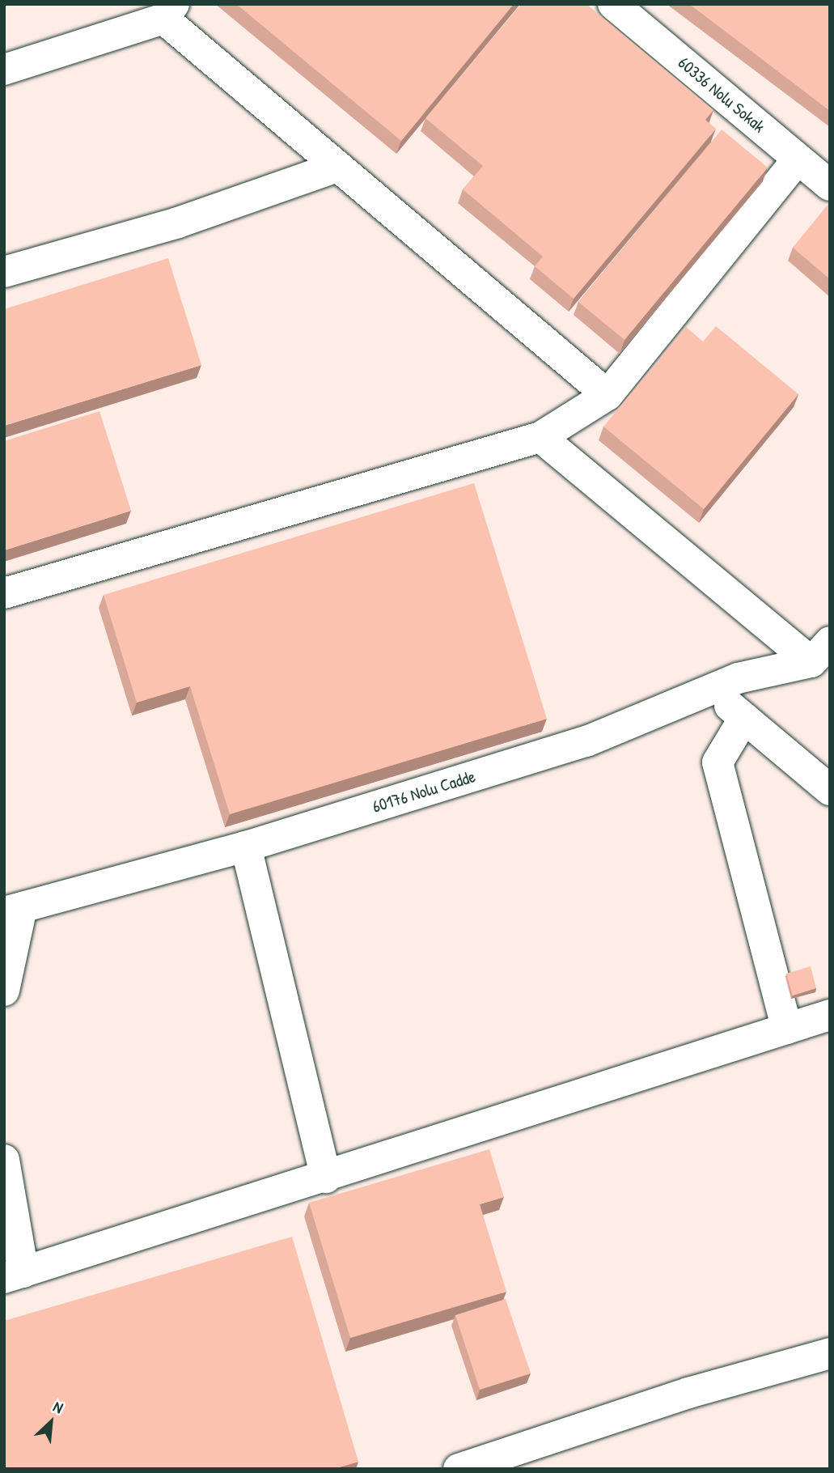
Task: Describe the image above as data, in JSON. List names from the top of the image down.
{
  "streets": {
    "street": ["60336 Nolu Sokak", "60176 Nolu Cadde"]
  },
  "north": "top right"
}
